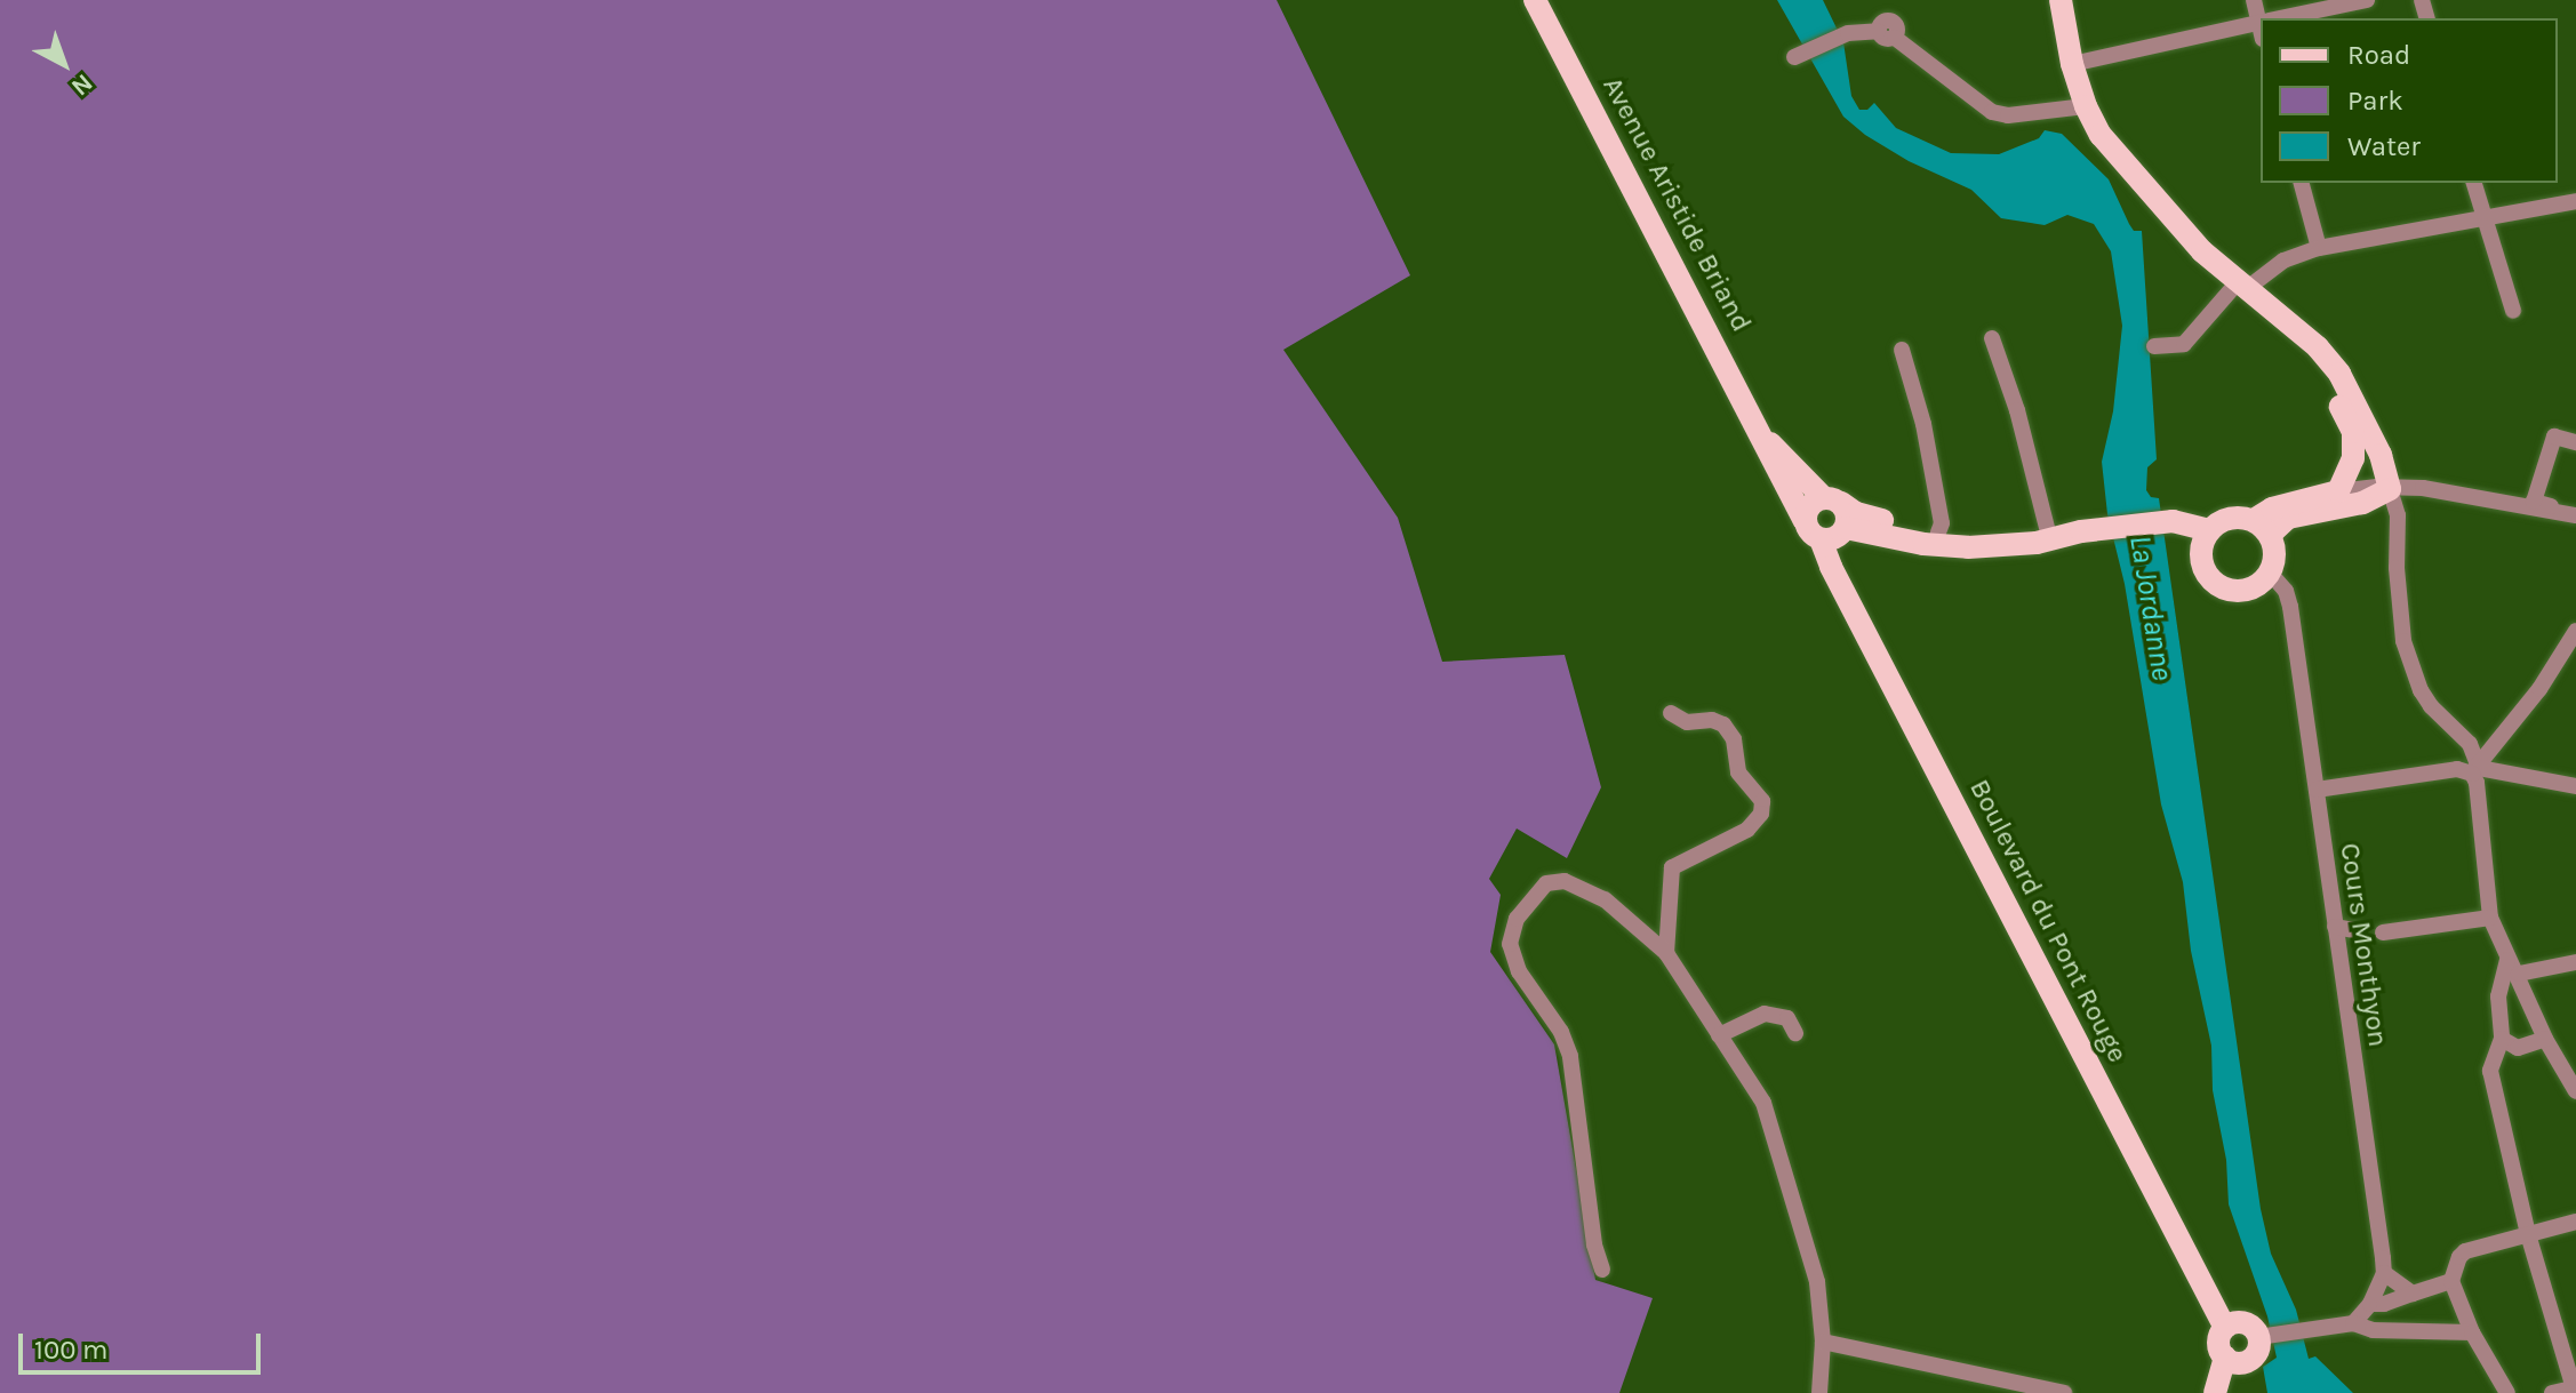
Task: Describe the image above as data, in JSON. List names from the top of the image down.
{
  "streets": {
    "main road": ["Avenue Aristide Briand", "Boulevard du Pont Rouge"],
    "street": ["Cours Monthyon"]
  },
  "crossings": [
    ["Avenue Aristide Briand", "Boulevard du Pont Rouge"],
    ["Avenue Aristide Briand", "Cours Monthyon"]
  ],
  "water": ["La Jordanne"],
  "legend": ["Road", "Park", "Water"],
  "scale_bar": "100 m",
  "north": "bottom right"
}
